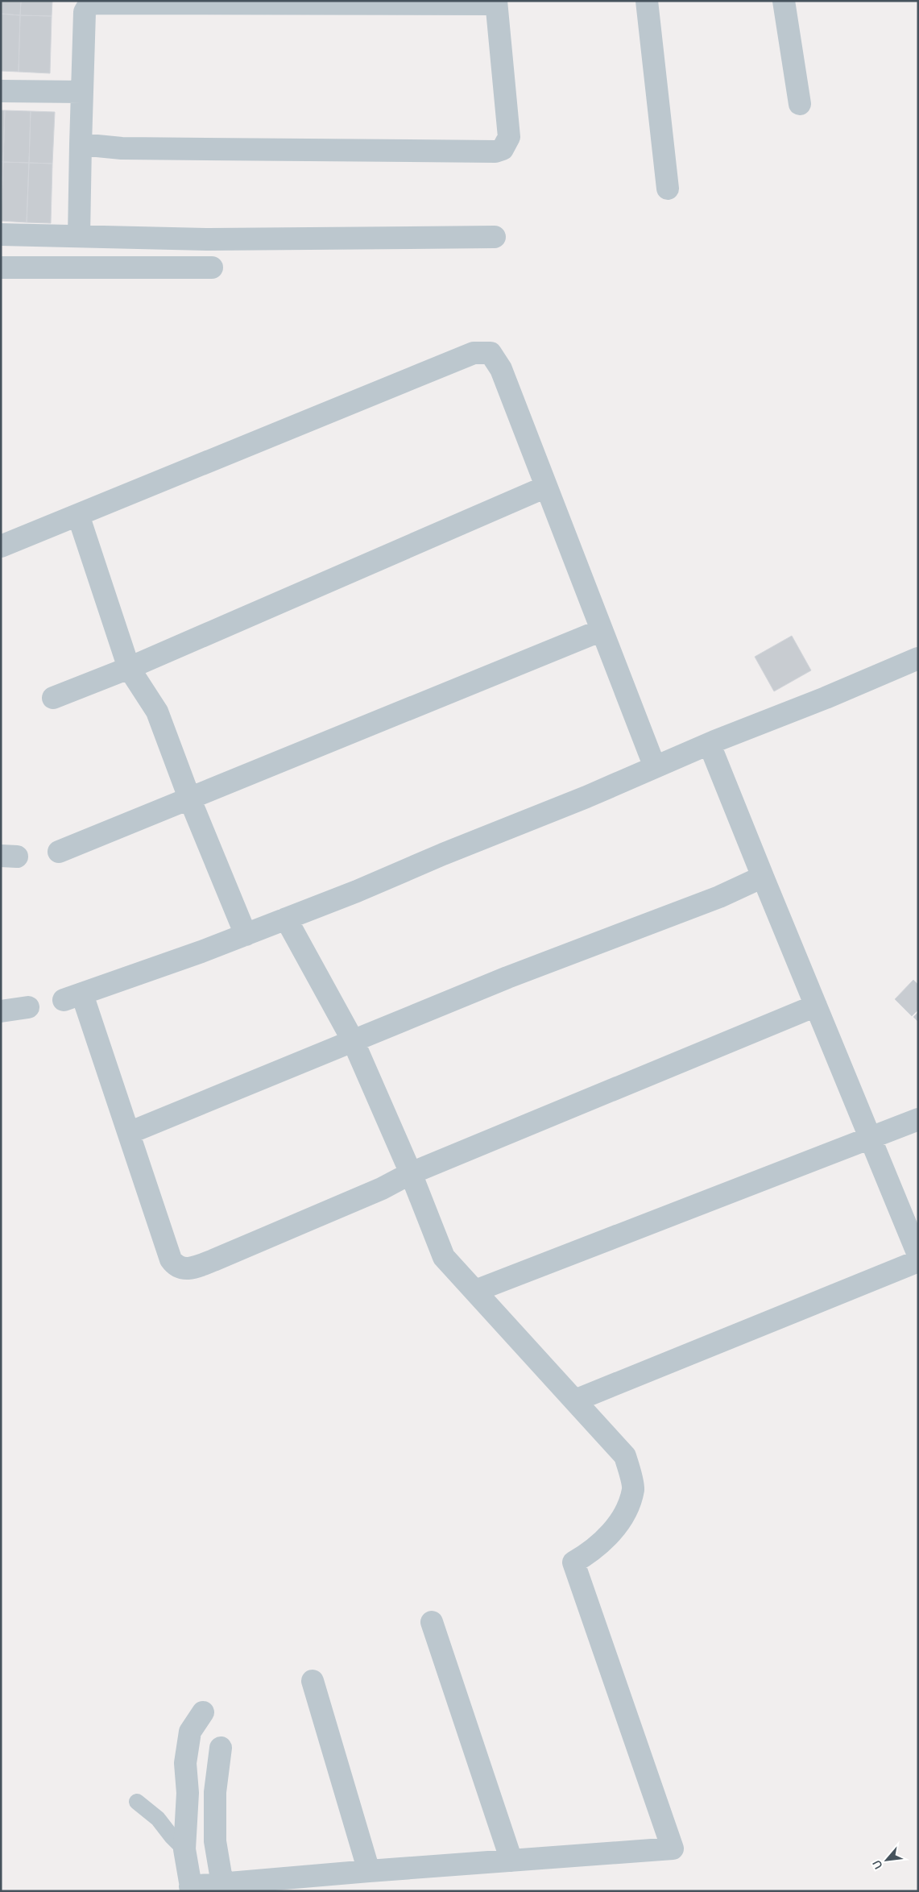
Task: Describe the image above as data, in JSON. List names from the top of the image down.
{
  "north": "bottom left"
}
